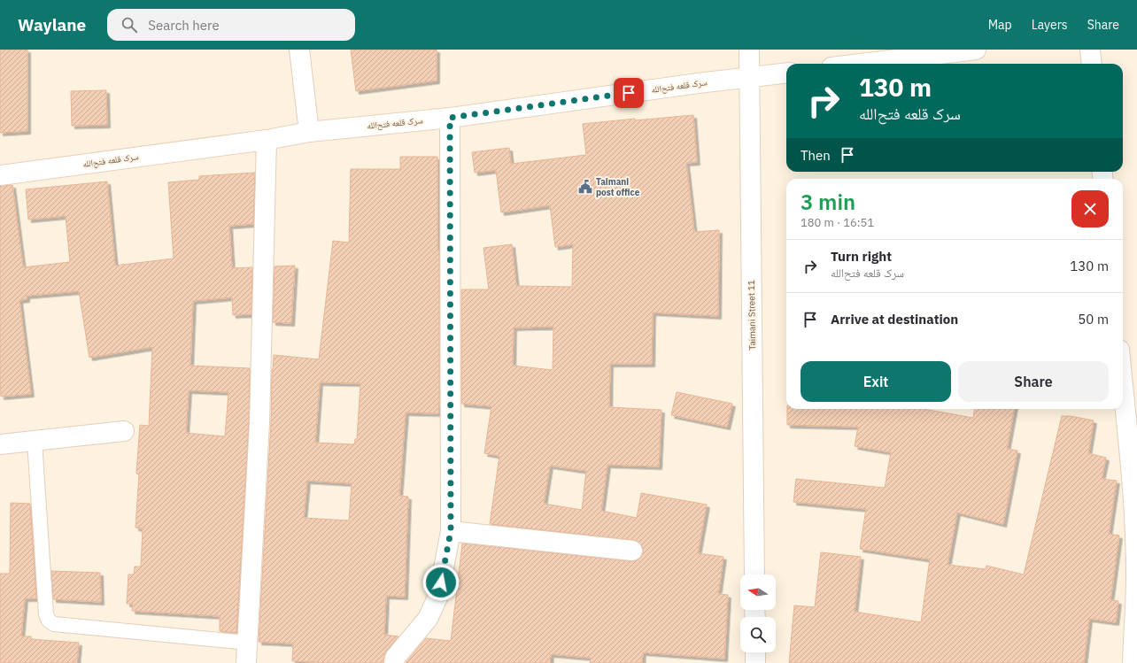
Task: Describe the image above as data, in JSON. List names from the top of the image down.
{
  "streets": {
    "street": ["سرک قلعه فتح‌الله", "Taimani Street 11"]
  },
  "crossings": [
    ["سرک قلعه فتح‌الله", "Taimani Street 11"]
  ],
  "places": {
    "public building": ["Taimani post office"]
  },
  "north": "left",
  "page": {
    "header": "Waylane",
    "search": "Search here",
    "nav": ["Map", "Layers", "Share"],
    "turn": ["130 m", "سرک قلعه فتح‌الله"],
    "then": "Then",
    "heading": ["3 min", "180 m · 16:51"],
    "list": [
      {
        "name": "Turn right",
        "note": "سرک قلعه فتح‌الله",
        "value": "130 m"
      },
      {
        "name": "Arrive at destination",
        "value": "50 m"
      }
    ],
    "buttons": ["Exit", "Share"]
  }
}
